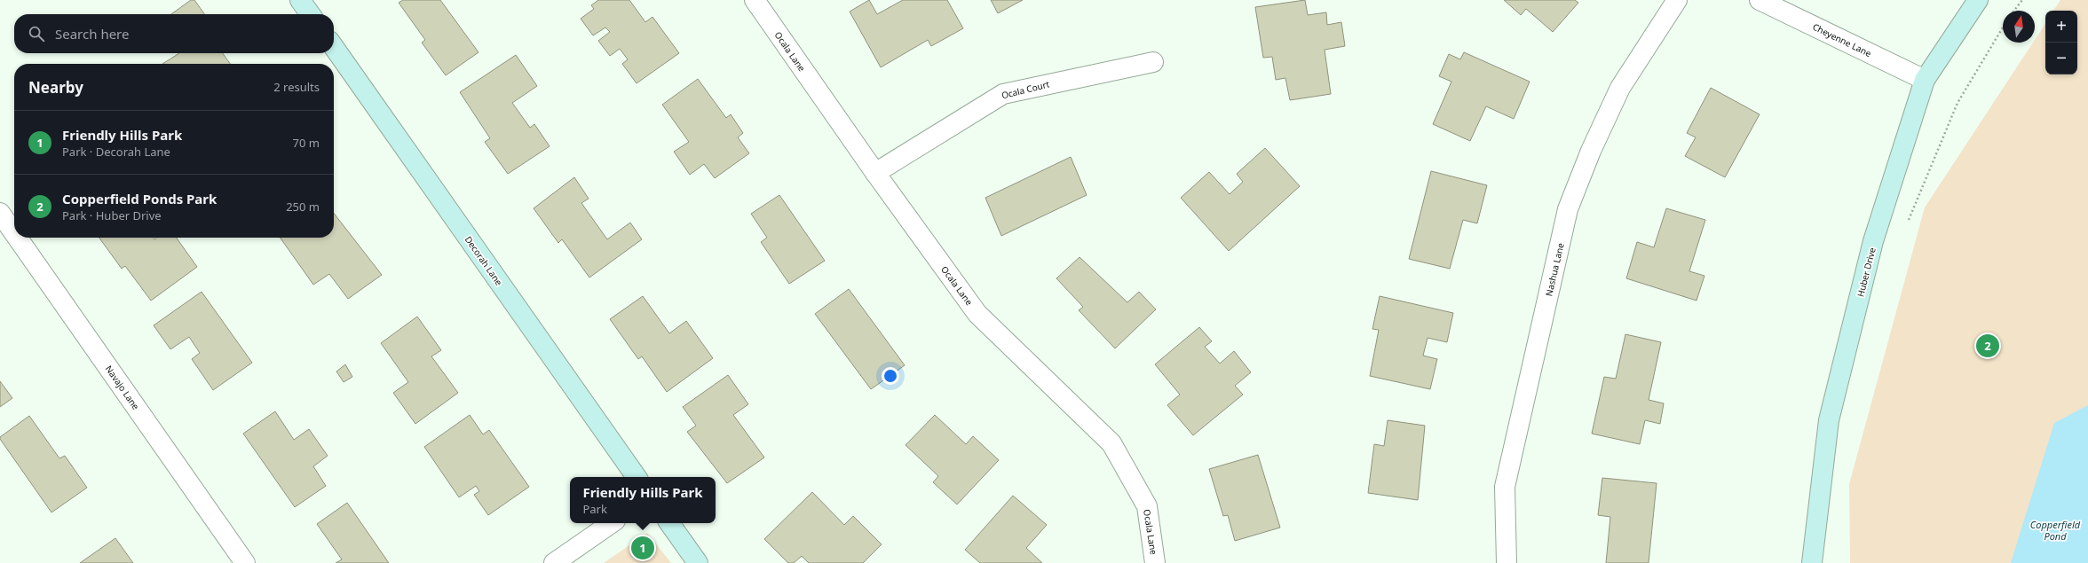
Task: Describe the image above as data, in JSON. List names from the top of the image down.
{
  "streets": {
    "street": [
      "Cheyenne Lane",
      "Ocala Lane",
      "Ocala Court",
      "Decorah Lane",
      "Nashua Lane",
      "Huber Drive",
      "Navajo Lane"
    ]
  },
  "crossings": [
    ["Cheyenne Lane", "Huber Drive"],
    ["Ocala Lane", "Ocala Court"]
  ],
  "water": ["Copperfield Pond"],
  "north": "top",
  "page": {
    "map_buttons": ["+", "−"],
    "search": "Search here",
    "heading": ["Nearby", "2 results"],
    "list": [
      {
        "mark": "1",
        "name": "Friendly Hills Park",
        "note": "Park · Decorah Lane",
        "value": "70 m"
      },
      {
        "mark": "2",
        "name": "Copperfield Ponds Park",
        "note": "Park · Huber Drive",
        "value": "250 m"
      }
    ],
    "pins": ["2", "1"],
    "popup": ["Friendly Hills Park", "Park"]
  }
}
